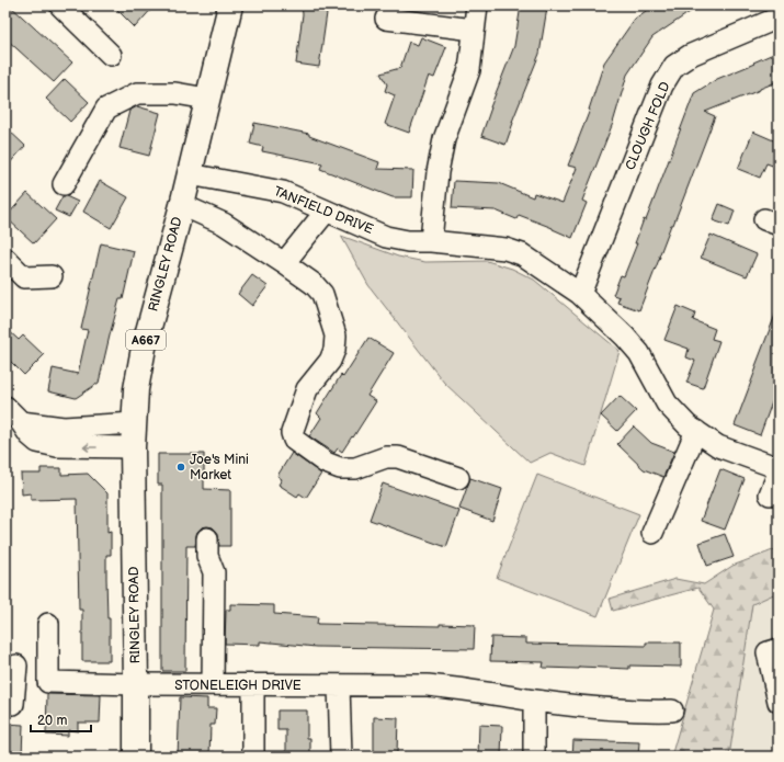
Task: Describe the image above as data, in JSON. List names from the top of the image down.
{
  "streets": {
    "main road": ["RINGLEY ROAD", "A667"],
    "street": ["CLOUGH FOLD", "TANFIELD DRIVE", "STONELEIGH DRIVE"]
  },
  "crossings": [
    ["CLOUGH FOLD", "TANFIELD DRIVE"],
    ["TANFIELD DRIVE", "RINGLEY ROAD"],
    ["RINGLEY ROAD", "A667"],
    ["RINGLEY ROAD", "STONELEIGH DRIVE"],
    ["A667", "STONELEIGH DRIVE"]
  ],
  "places": ["Joe's Mini Market"],
  "scale_bar": "20 m"
}
